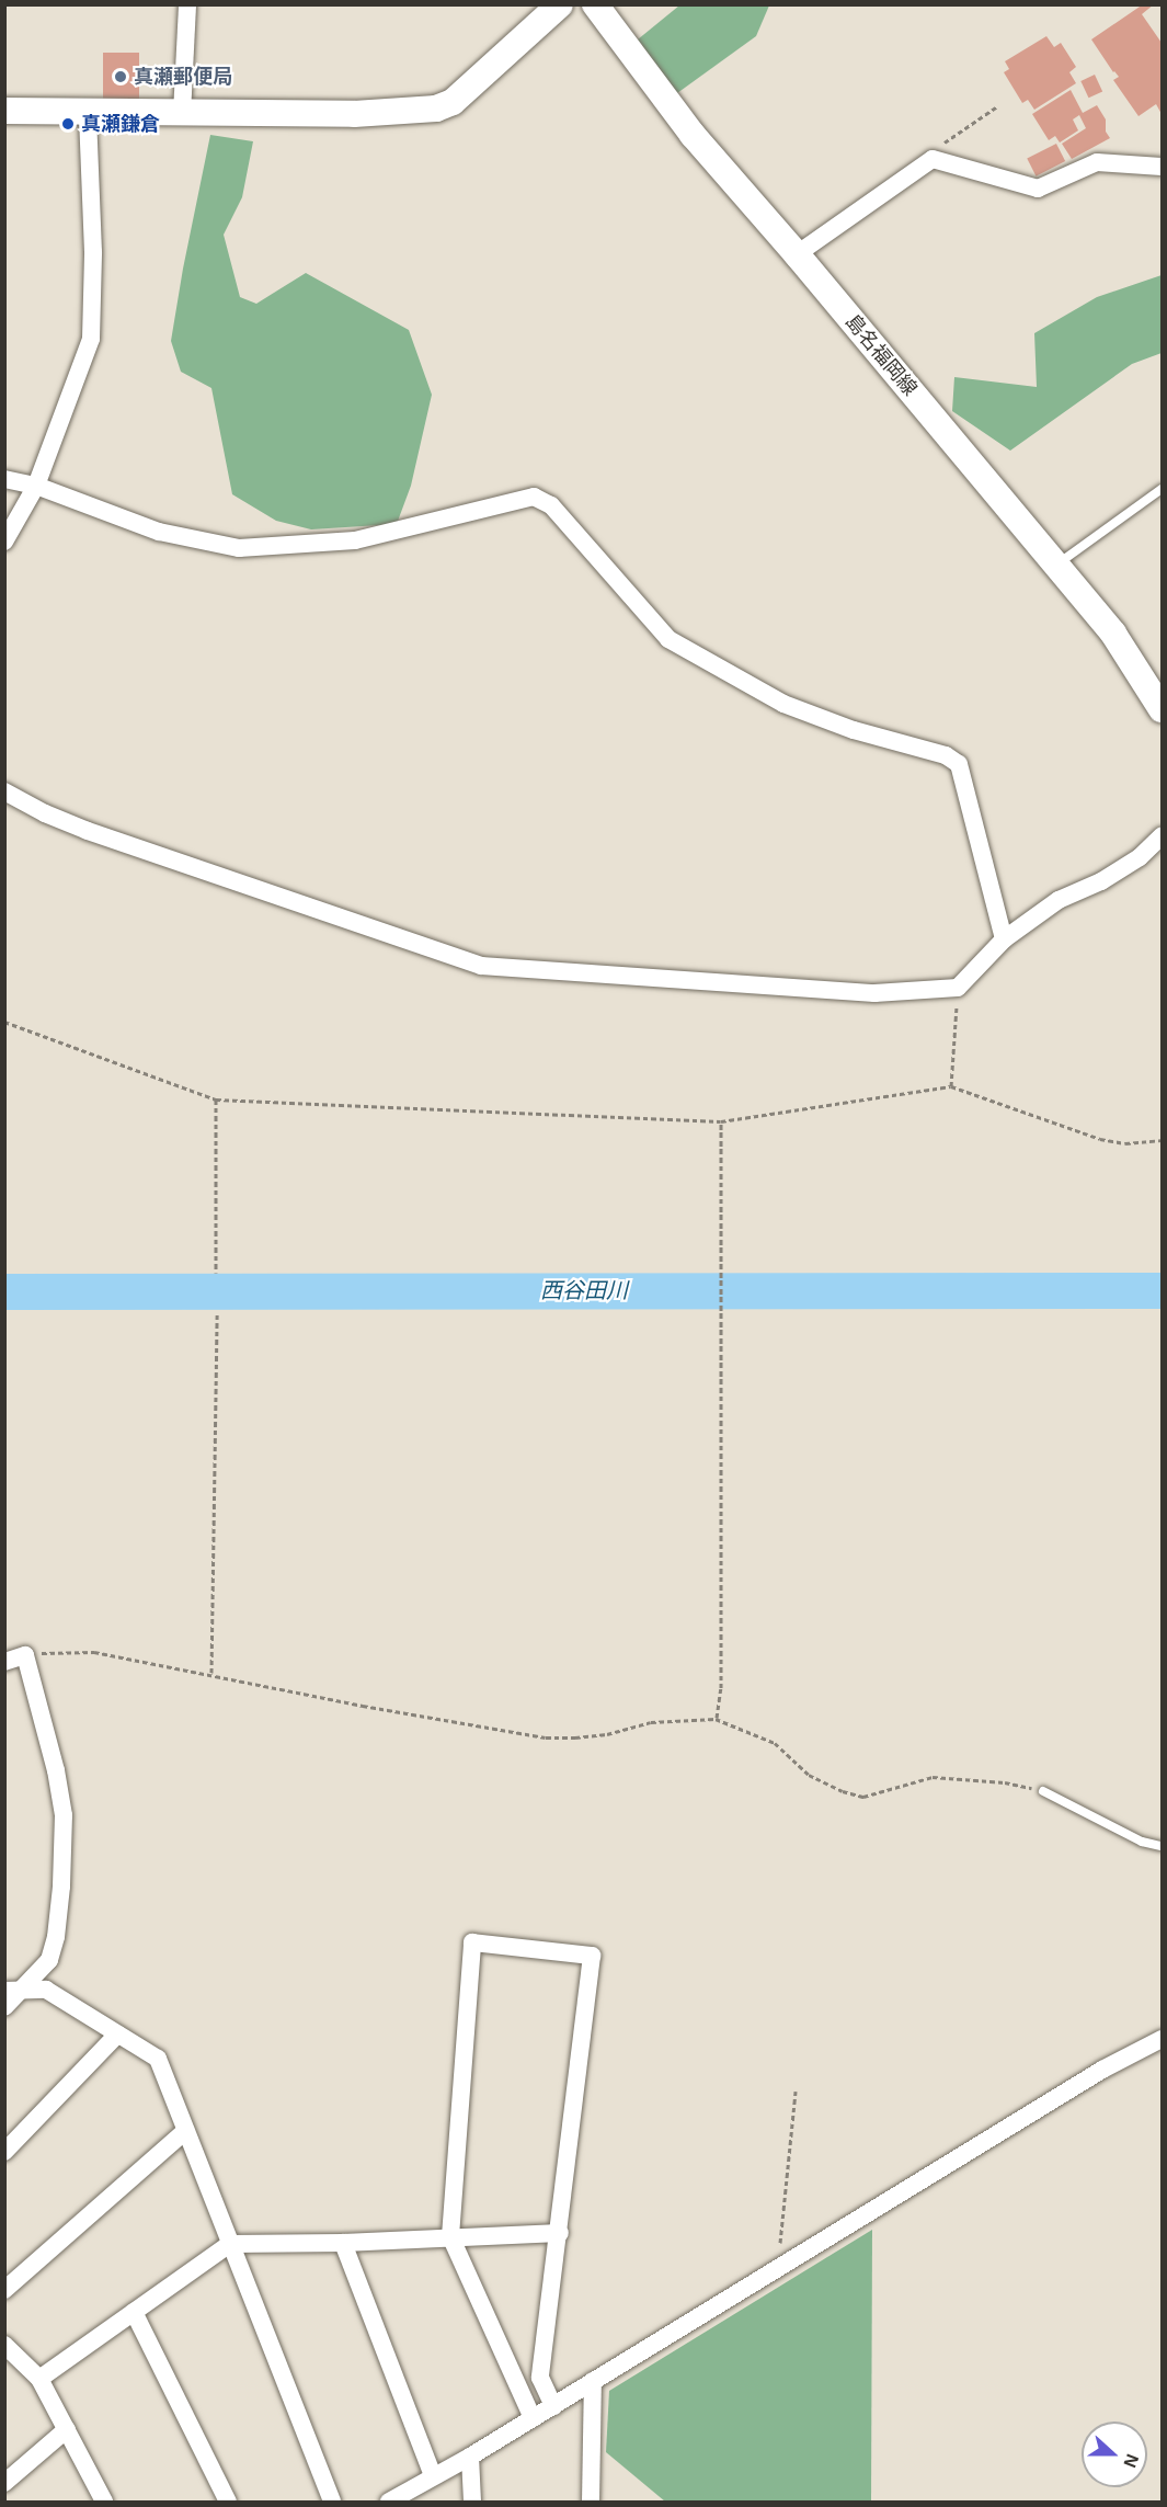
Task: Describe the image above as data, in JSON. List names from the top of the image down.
{
  "streets": {
    "main road": ["島名福岡線"]
  },
  "water": ["西谷田川"],
  "places": ["真瀬郵便局", "真瀬鎌倉"],
  "north": "right"
}
